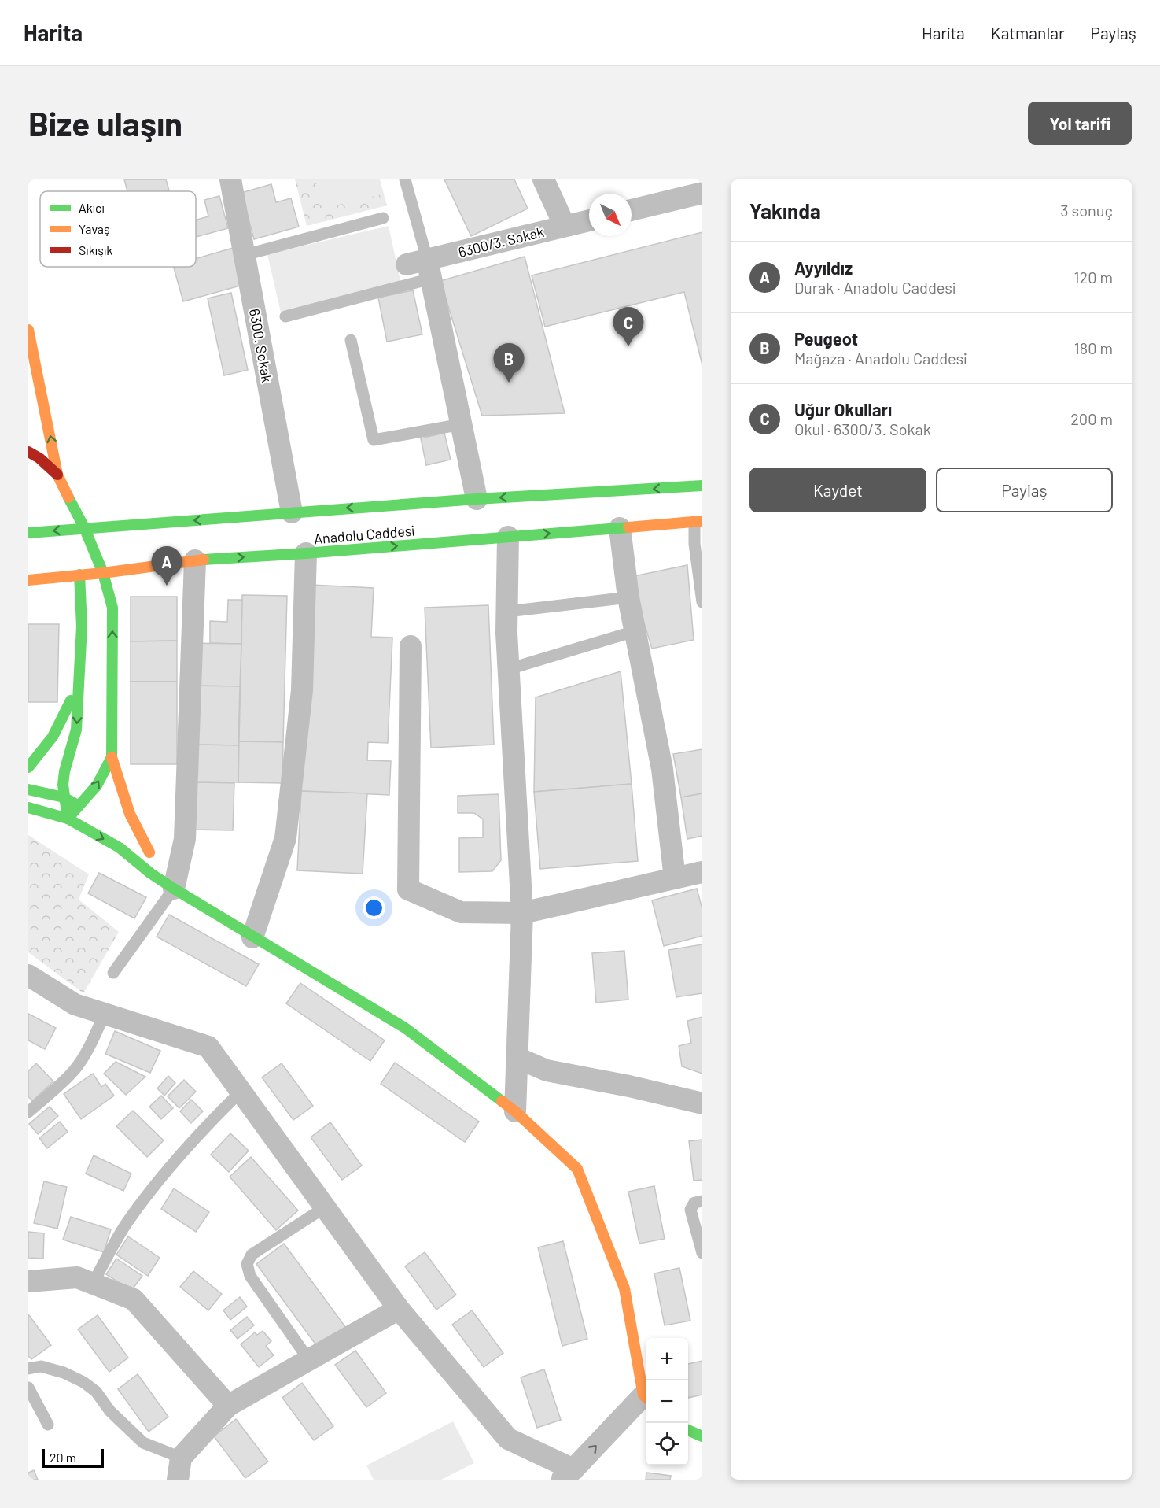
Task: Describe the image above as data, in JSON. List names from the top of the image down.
{
  "streets": {
    "main road": ["Anadolu Caddesi"],
    "street": ["6300/3. Sokak", "6300. Sokak"]
  },
  "crossings": [
    ["6300. Sokak", "Anadolu Caddesi"]
  ],
  "legend": ["Akıcı", "Yavaş", "Sıkışık"],
  "scale_bar": "20 m",
  "north": "bottom right",
  "page": {
    "header": "Harita",
    "nav": ["Harita", "Katmanlar", "Paylaş"],
    "buttons": [
      "Yol tarifi",
      ["Kaydet", "Paylaş"]
    ],
    "title": "Bize ulaşın",
    "heading": ["Yakında", "3 sonuç"],
    "list": [
      {
        "mark": "A",
        "name": "Ayyıldız",
        "note": "Durak · Anadolu Caddesi",
        "value": "120 m"
      },
      {
        "mark": "B",
        "name": "Peugeot",
        "note": "Mağaza · Anadolu Caddesi",
        "value": "180 m"
      },
      {
        "mark": "C",
        "name": "Uğur Okulları",
        "note": "Okul · 6300/3. Sokak",
        "value": "200 m"
      }
    ],
    "pins": ["C", "B", "A"],
    "map_buttons": ["+", "−"],
    "scale": "20 m"
  }
}
